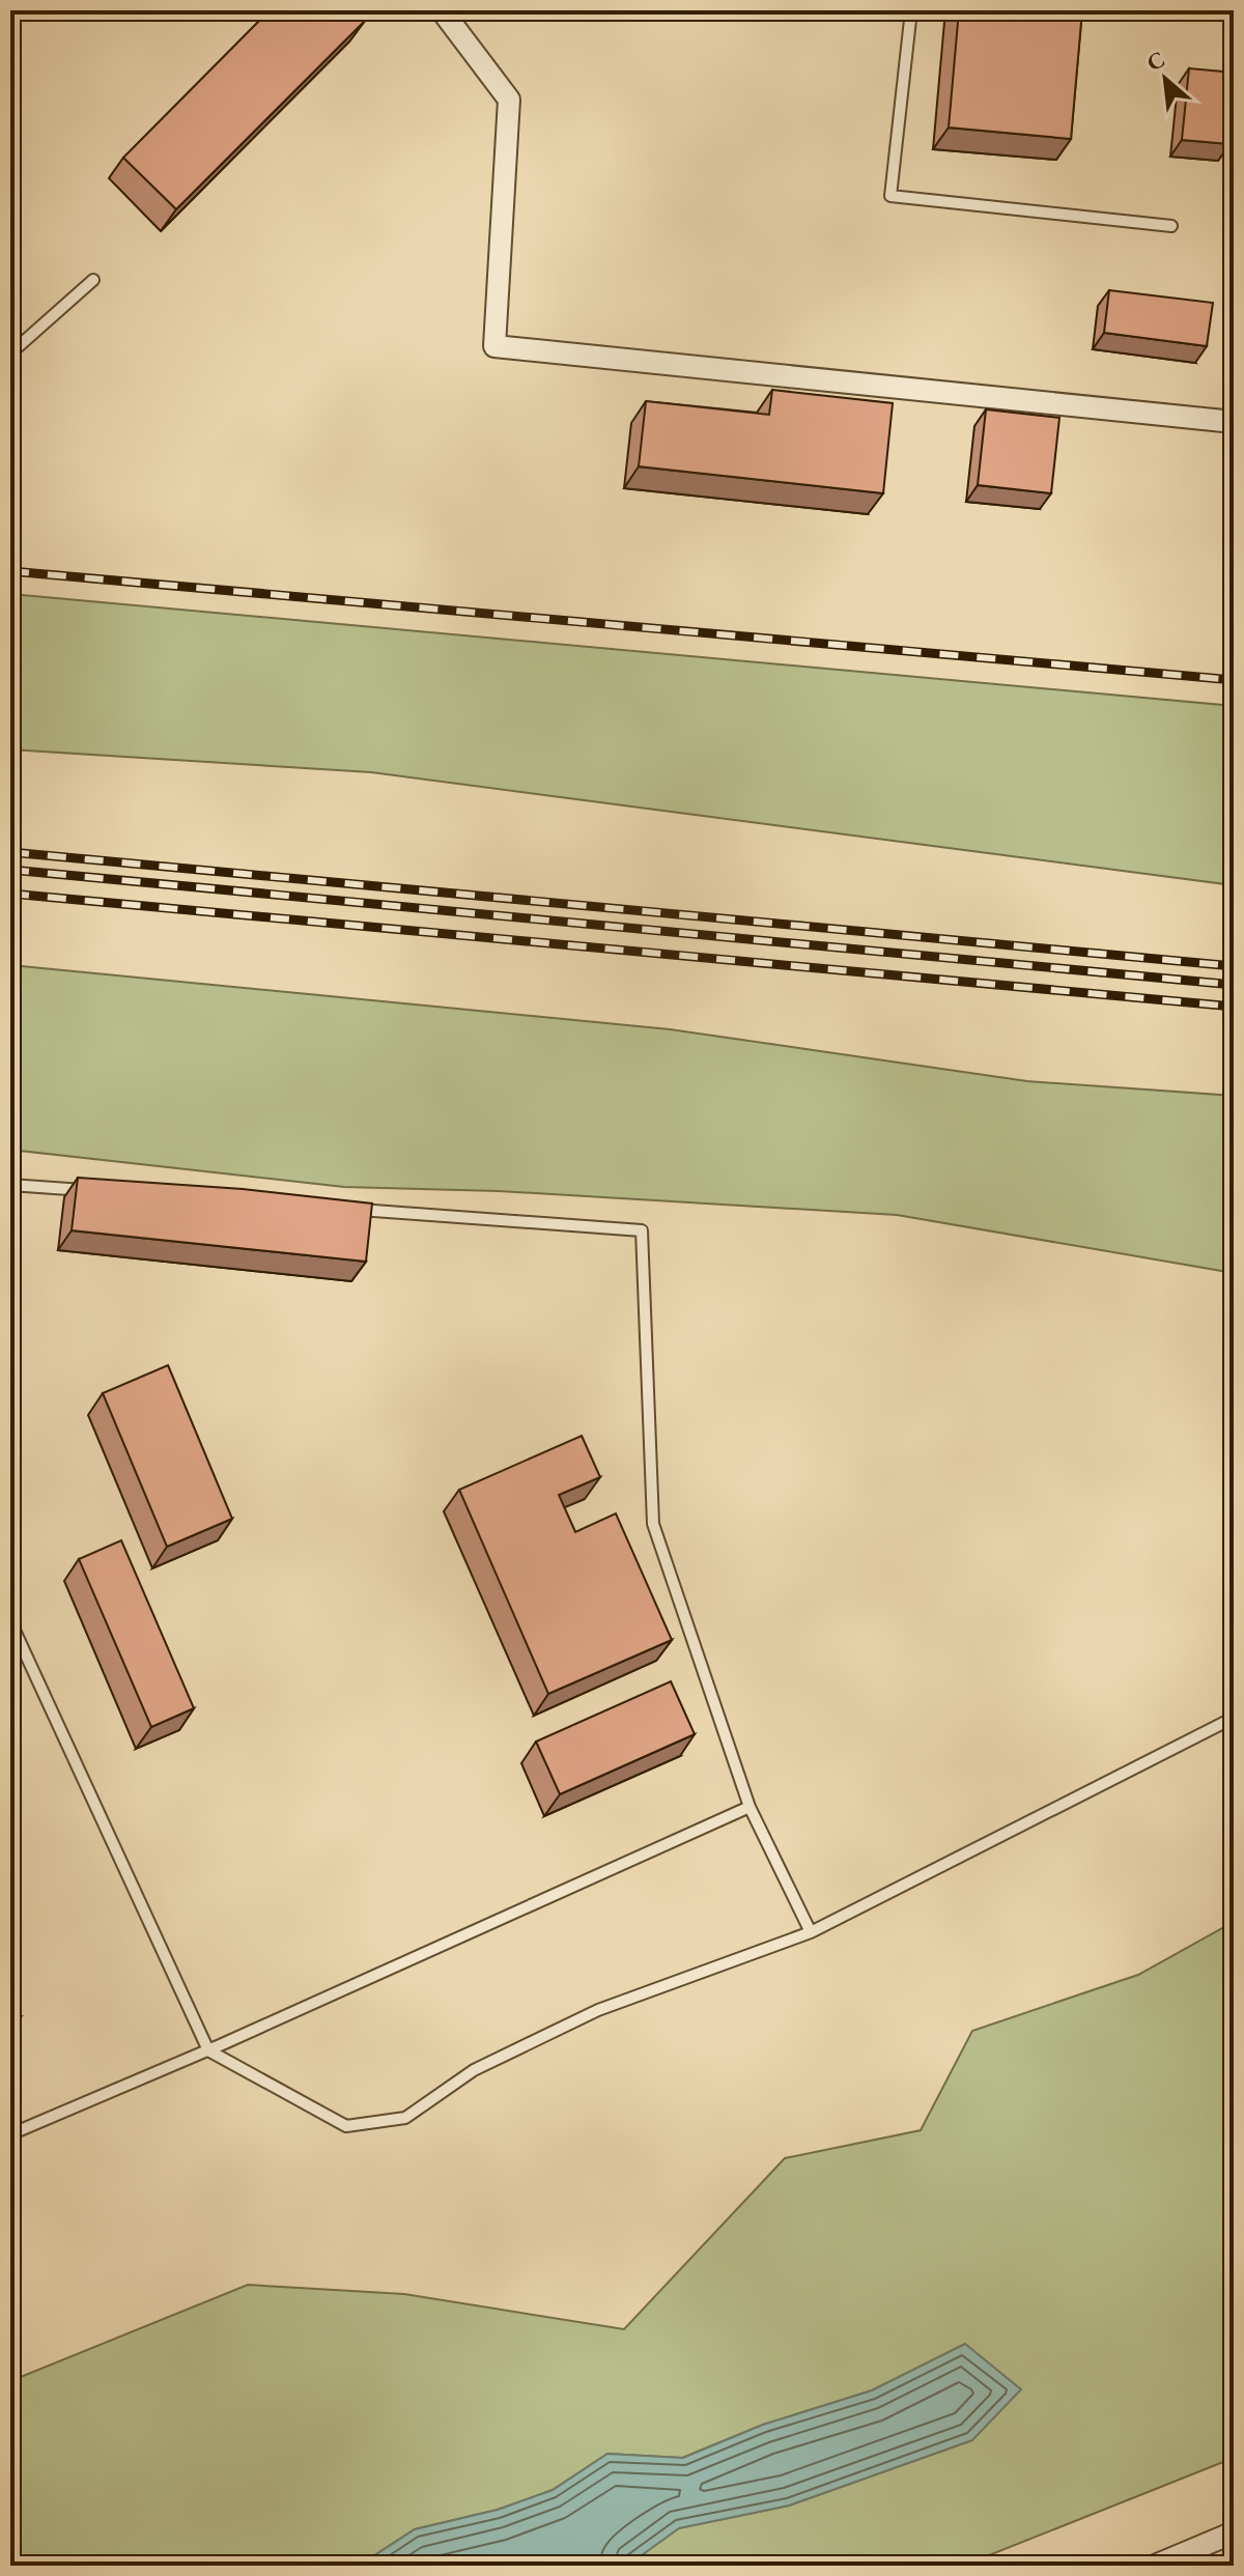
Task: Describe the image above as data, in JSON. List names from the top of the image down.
{
  "north": "top left"
}
